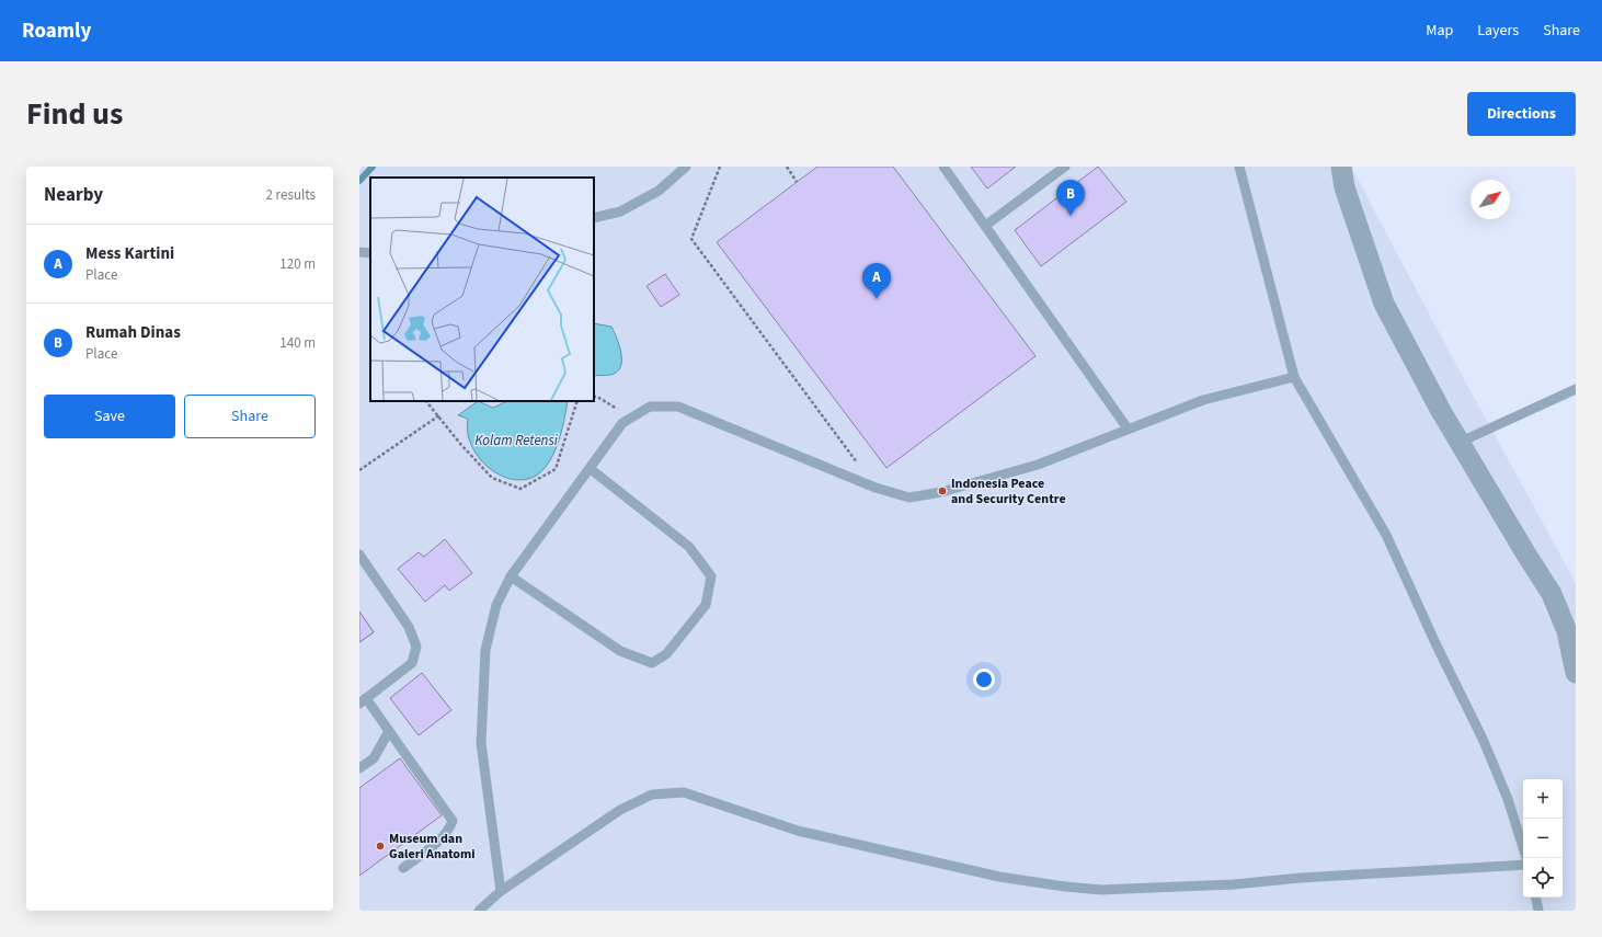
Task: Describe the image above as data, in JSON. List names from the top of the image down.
{
  "water": ["Kolam Retensi"],
  "places": ["Indonesia Peace and Security Centre", "Museum dan Galeri Anatomi"],
  "north": "top right",
  "page": {
    "header": "Roamly",
    "nav": ["Map", "Layers", "Share"],
    "title": "Find us",
    "buttons": [
      "Directions",
      ["Save", "Share"]
    ],
    "heading": ["Nearby", "2 results"],
    "pins": ["B", "A"],
    "list": [
      {
        "mark": "A",
        "name": "Mess Kartini",
        "note": "Place",
        "value": "120 m"
      },
      {
        "mark": "B",
        "name": "Rumah Dinas",
        "note": "Place",
        "value": "140 m"
      }
    ],
    "map_buttons": ["+", "−"]
  }
}
